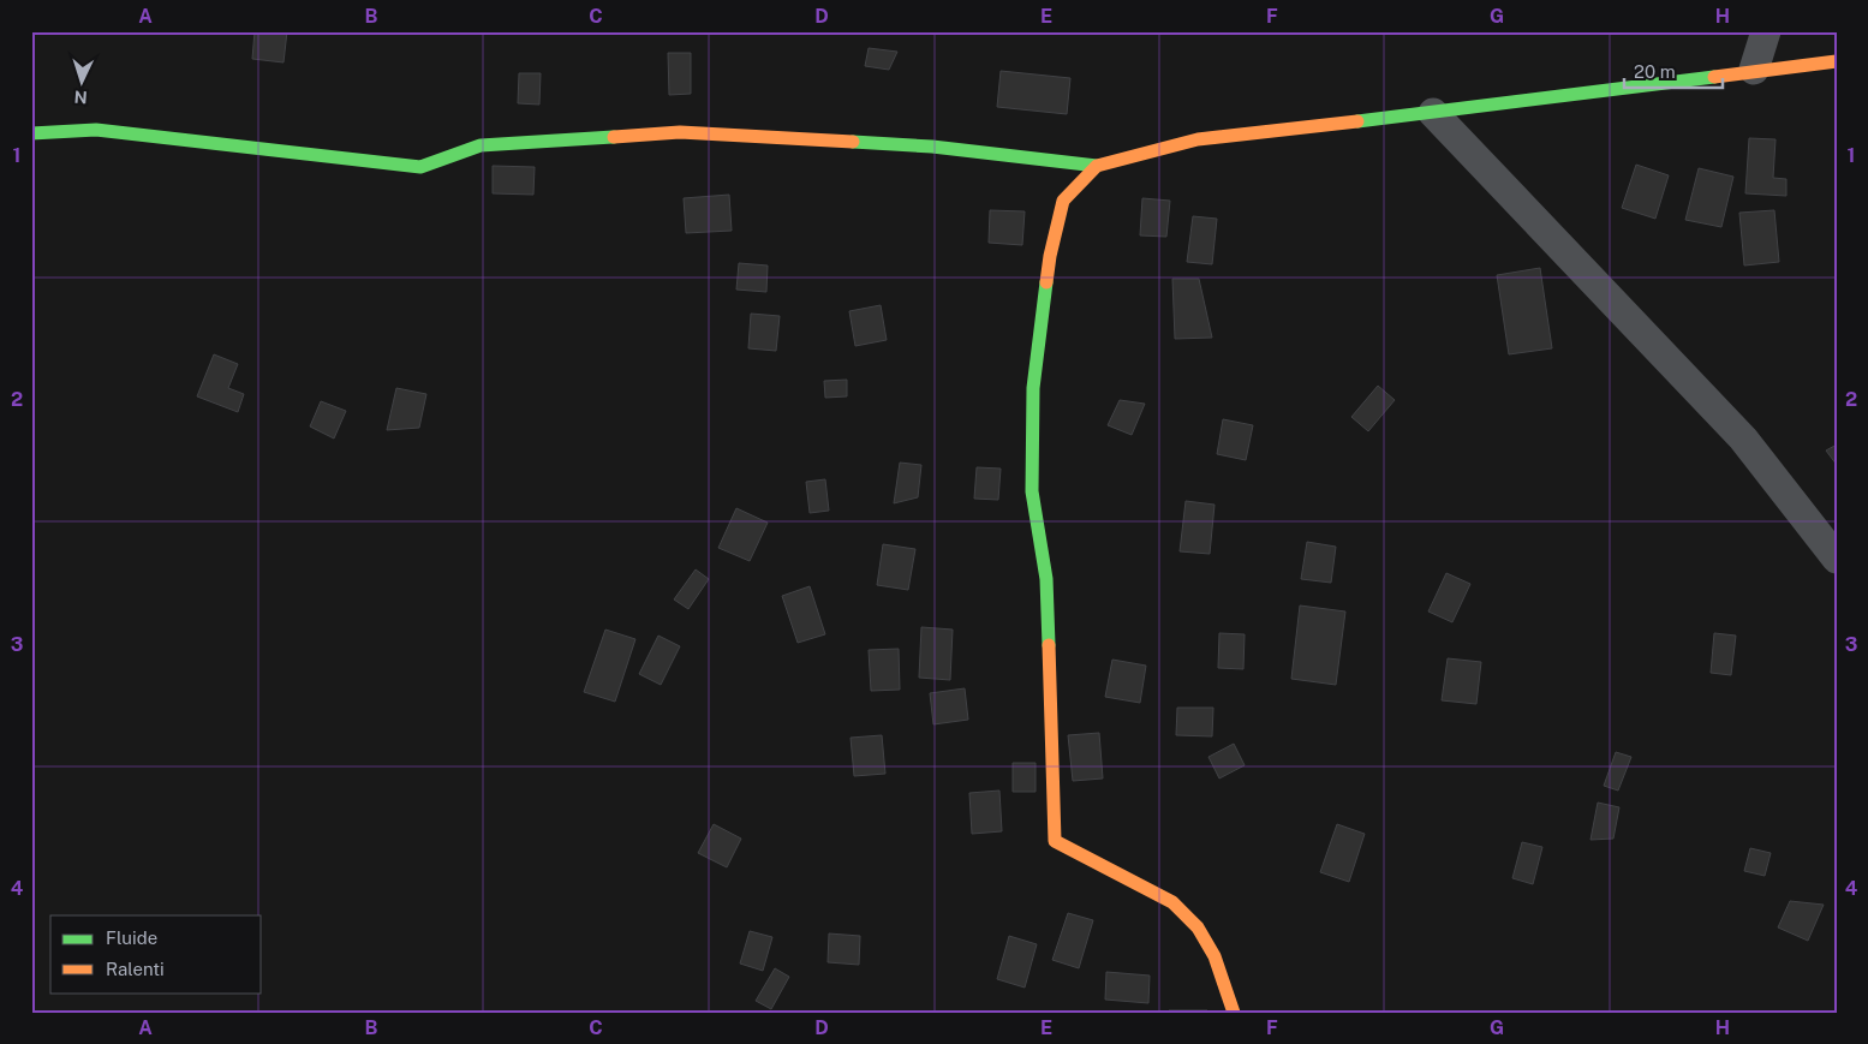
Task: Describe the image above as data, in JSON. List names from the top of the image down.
{
  "legend": ["Fluide", "Ralenti"],
  "scale_bar": "20 m",
  "north": "bottom",
  "grid": {
    "columns": [
      "A",
      "B",
      "C",
      "D",
      "E",
      "F",
      "G",
      "H"
    ],
    "rows": [
      "1",
      "2",
      "3",
      "4"
    ]
  }
}
